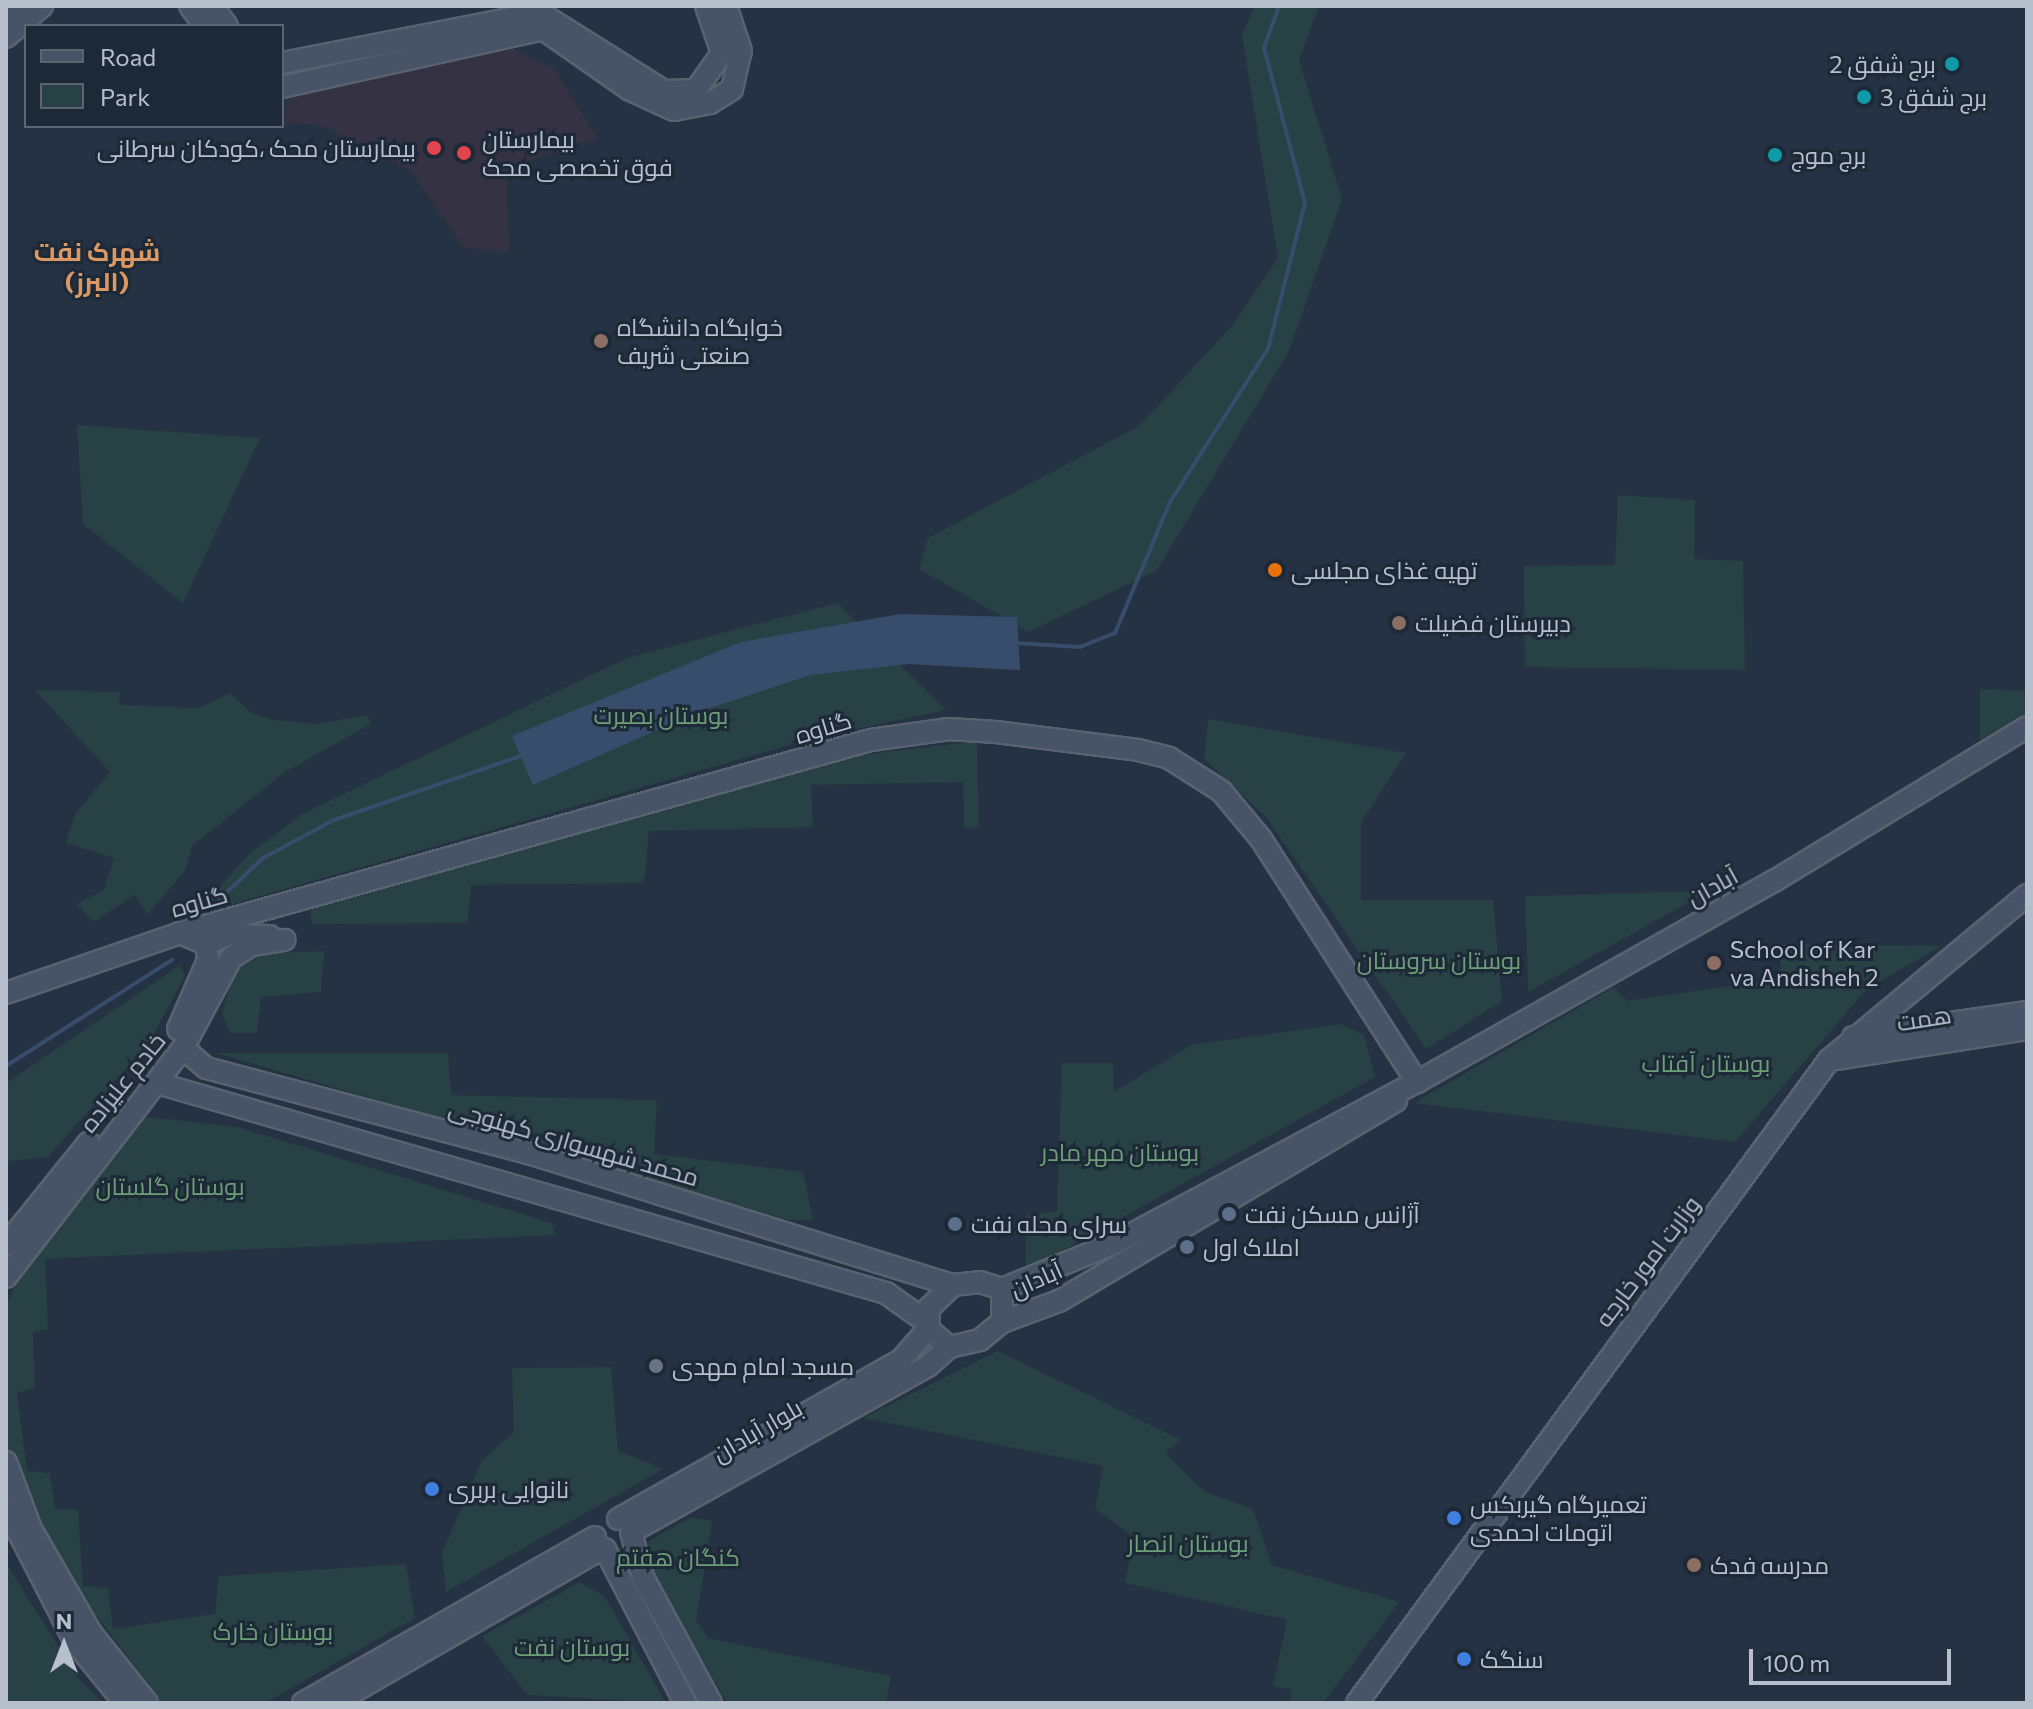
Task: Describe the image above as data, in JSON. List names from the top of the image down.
{
  "streets": {
    "main road": [
      "گناوه",
      "آبادان",
      "همت",
      "خادم علیزاده",
      "محمد شهسواری کهنوجی",
      "وزارت امور خارجه",
      "بلوار آبادان"
    ]
  },
  "crossings": [
    ["گناوه", "آبادان"],
    ["گناوه", "خادم علیزاده"],
    ["آبادان", "محمد شهسواری کهنوجی"],
    ["آبادان", "بلوار آبادان"],
    ["همت", "وزارت امور خارجه"],
    ["خادم علیزاده", "محمد شهسواری کهنوجی"],
    ["محمد شهسواری کهنوجی", "بلوار آبادان"]
  ],
  "districts": ["شهرک نفت (البرز)"],
  "parks": [
    "بوستان بصیرت",
    "بوستان سروستان",
    "بوستان آفتاب",
    "بوستان مهر مادر",
    "بوستان گلستان",
    "بوستان انصار",
    "کنگان هفتم",
    "بوستان خارک",
    "بوستان نفت"
  ],
  "places": [
    "برج شفق 2",
    "برج شفق 3",
    "بیمارستان محک ،کودکان سرطانی",
    "بیمارستان فوق تخصصی محک",
    "برج موج",
    "خوابگاه دانشگاه صنعتی شریف",
    "تهیه غذای مجلسی",
    "دبیرستان فضیلت",
    "School of Kar va Andisheh 2",
    "آژانس مسکن نفت",
    "سرای محله نفت",
    "املاک اول",
    "مسجد امام مهدی",
    "نانوایی بربری",
    "تعمیرگاه گیربکس اتومات احمدی",
    "مدرسه فدک",
    "سنگک"
  ],
  "legend": ["Road", "Park"],
  "scale_bar": "100 m",
  "north": "top"
}
